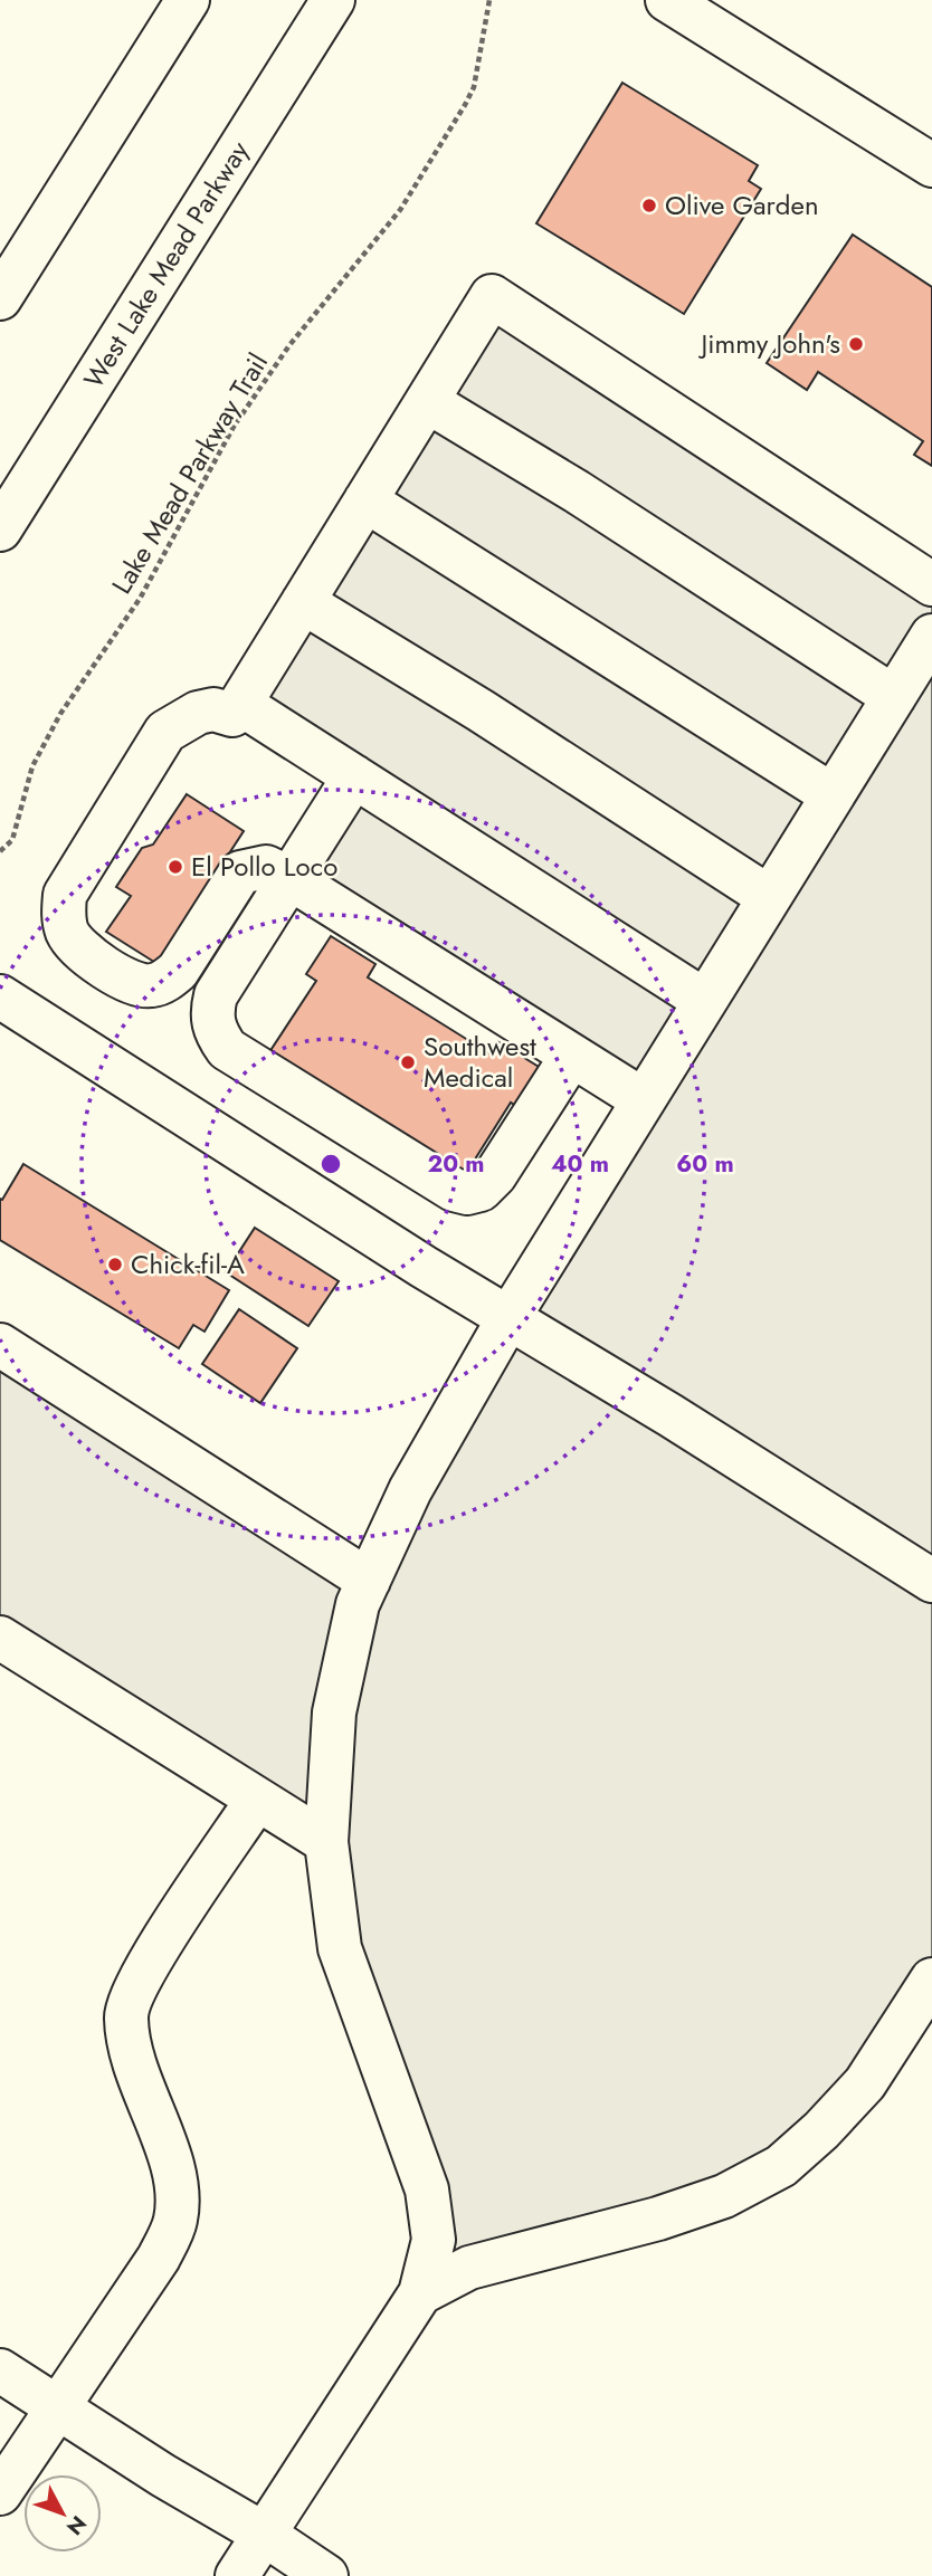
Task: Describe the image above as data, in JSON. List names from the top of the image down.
{
  "streets": {
    "main road": ["West Lake Mead Parkway"],
    "path": ["Lake Mead Parkway Trail"]
  },
  "places": [
    "Olive Garden",
    "Jimmy John's",
    "El Pollo Loco",
    "Southwest Medical",
    "Chick-fil-A"
  ],
  "north": "bottom right",
  "rings": ["20 m", "40 m", "60 m"]
}
